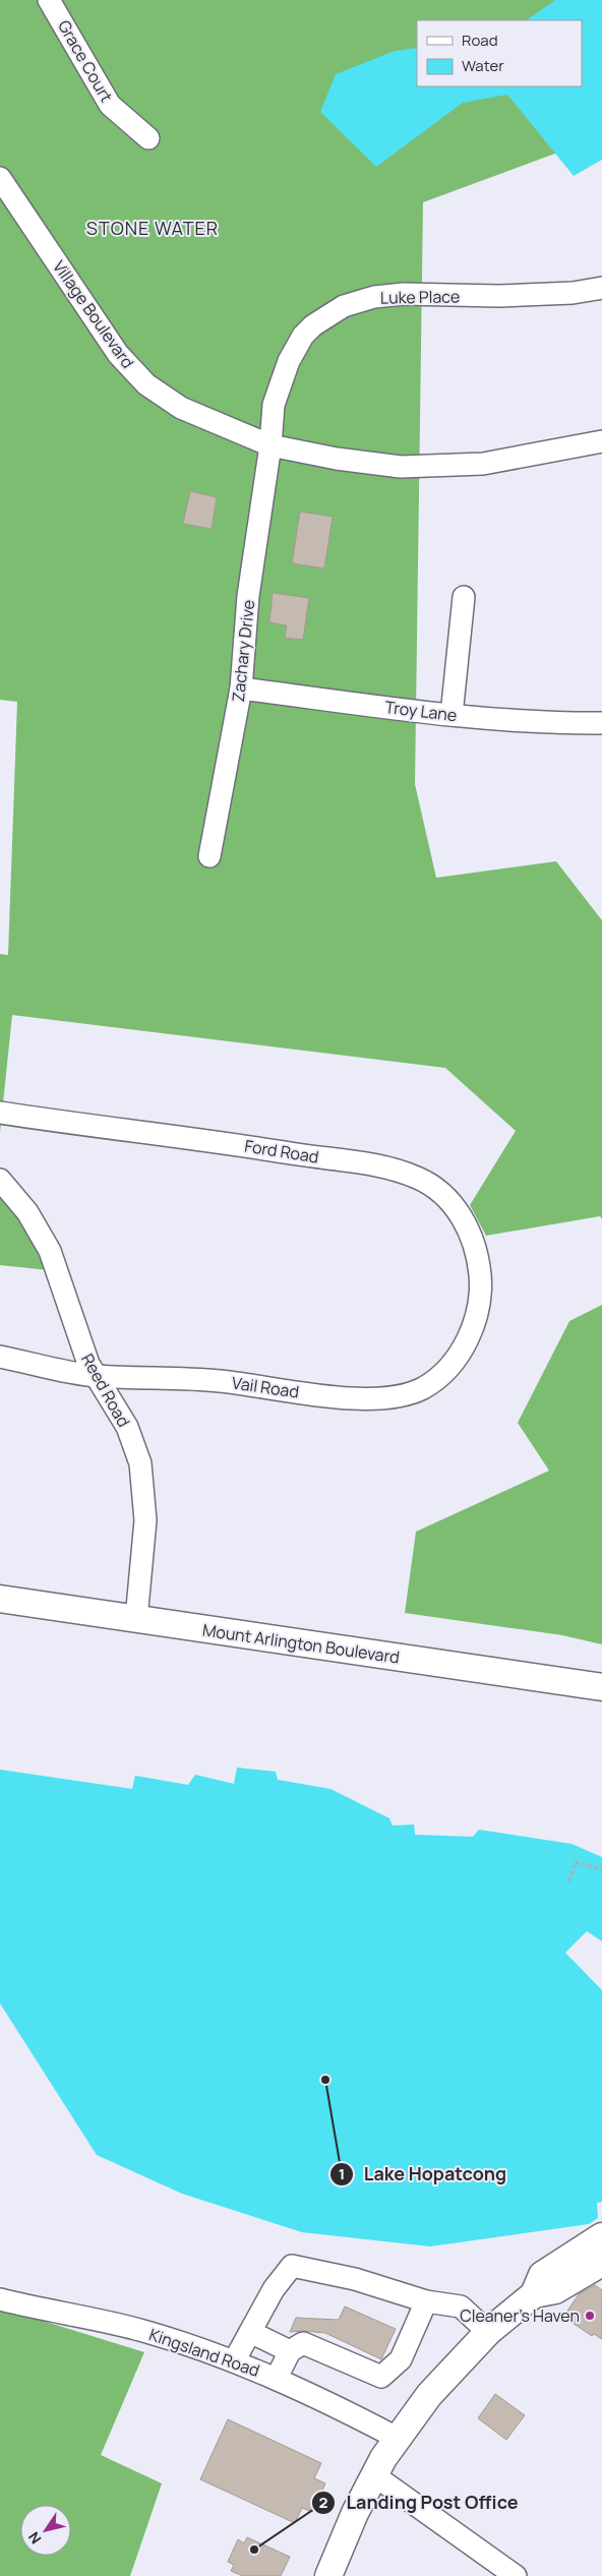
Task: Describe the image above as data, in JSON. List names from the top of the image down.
{
  "streets": {
    "main road": ["Mount Arlington Boulevard"],
    "street": [
      "Grace Court",
      "Luke Place",
      "Village Boulevard",
      "Zachary Drive",
      "Troy Lane",
      "Ford Road",
      "Vail Road",
      "Reed Road",
      "Kingsland Road"
    ]
  },
  "crossings": [
    ["Luke Place", "Village Boulevard"],
    ["Luke Place", "Zachary Drive"],
    ["Village Boulevard", "Zachary Drive"],
    ["Zachary Drive", "Troy Lane"],
    ["Ford Road", "Vail Road"],
    ["Vail Road", "Reed Road"],
    ["Reed Road", "Mount Arlington Boulevard"]
  ],
  "districts": ["STONE WATER"],
  "places": ["Lake Hopatcong", "Cleaner's Haven", "Landing Post Office"],
  "legend": ["Road", "Water"],
  "north": "bottom left"
}
